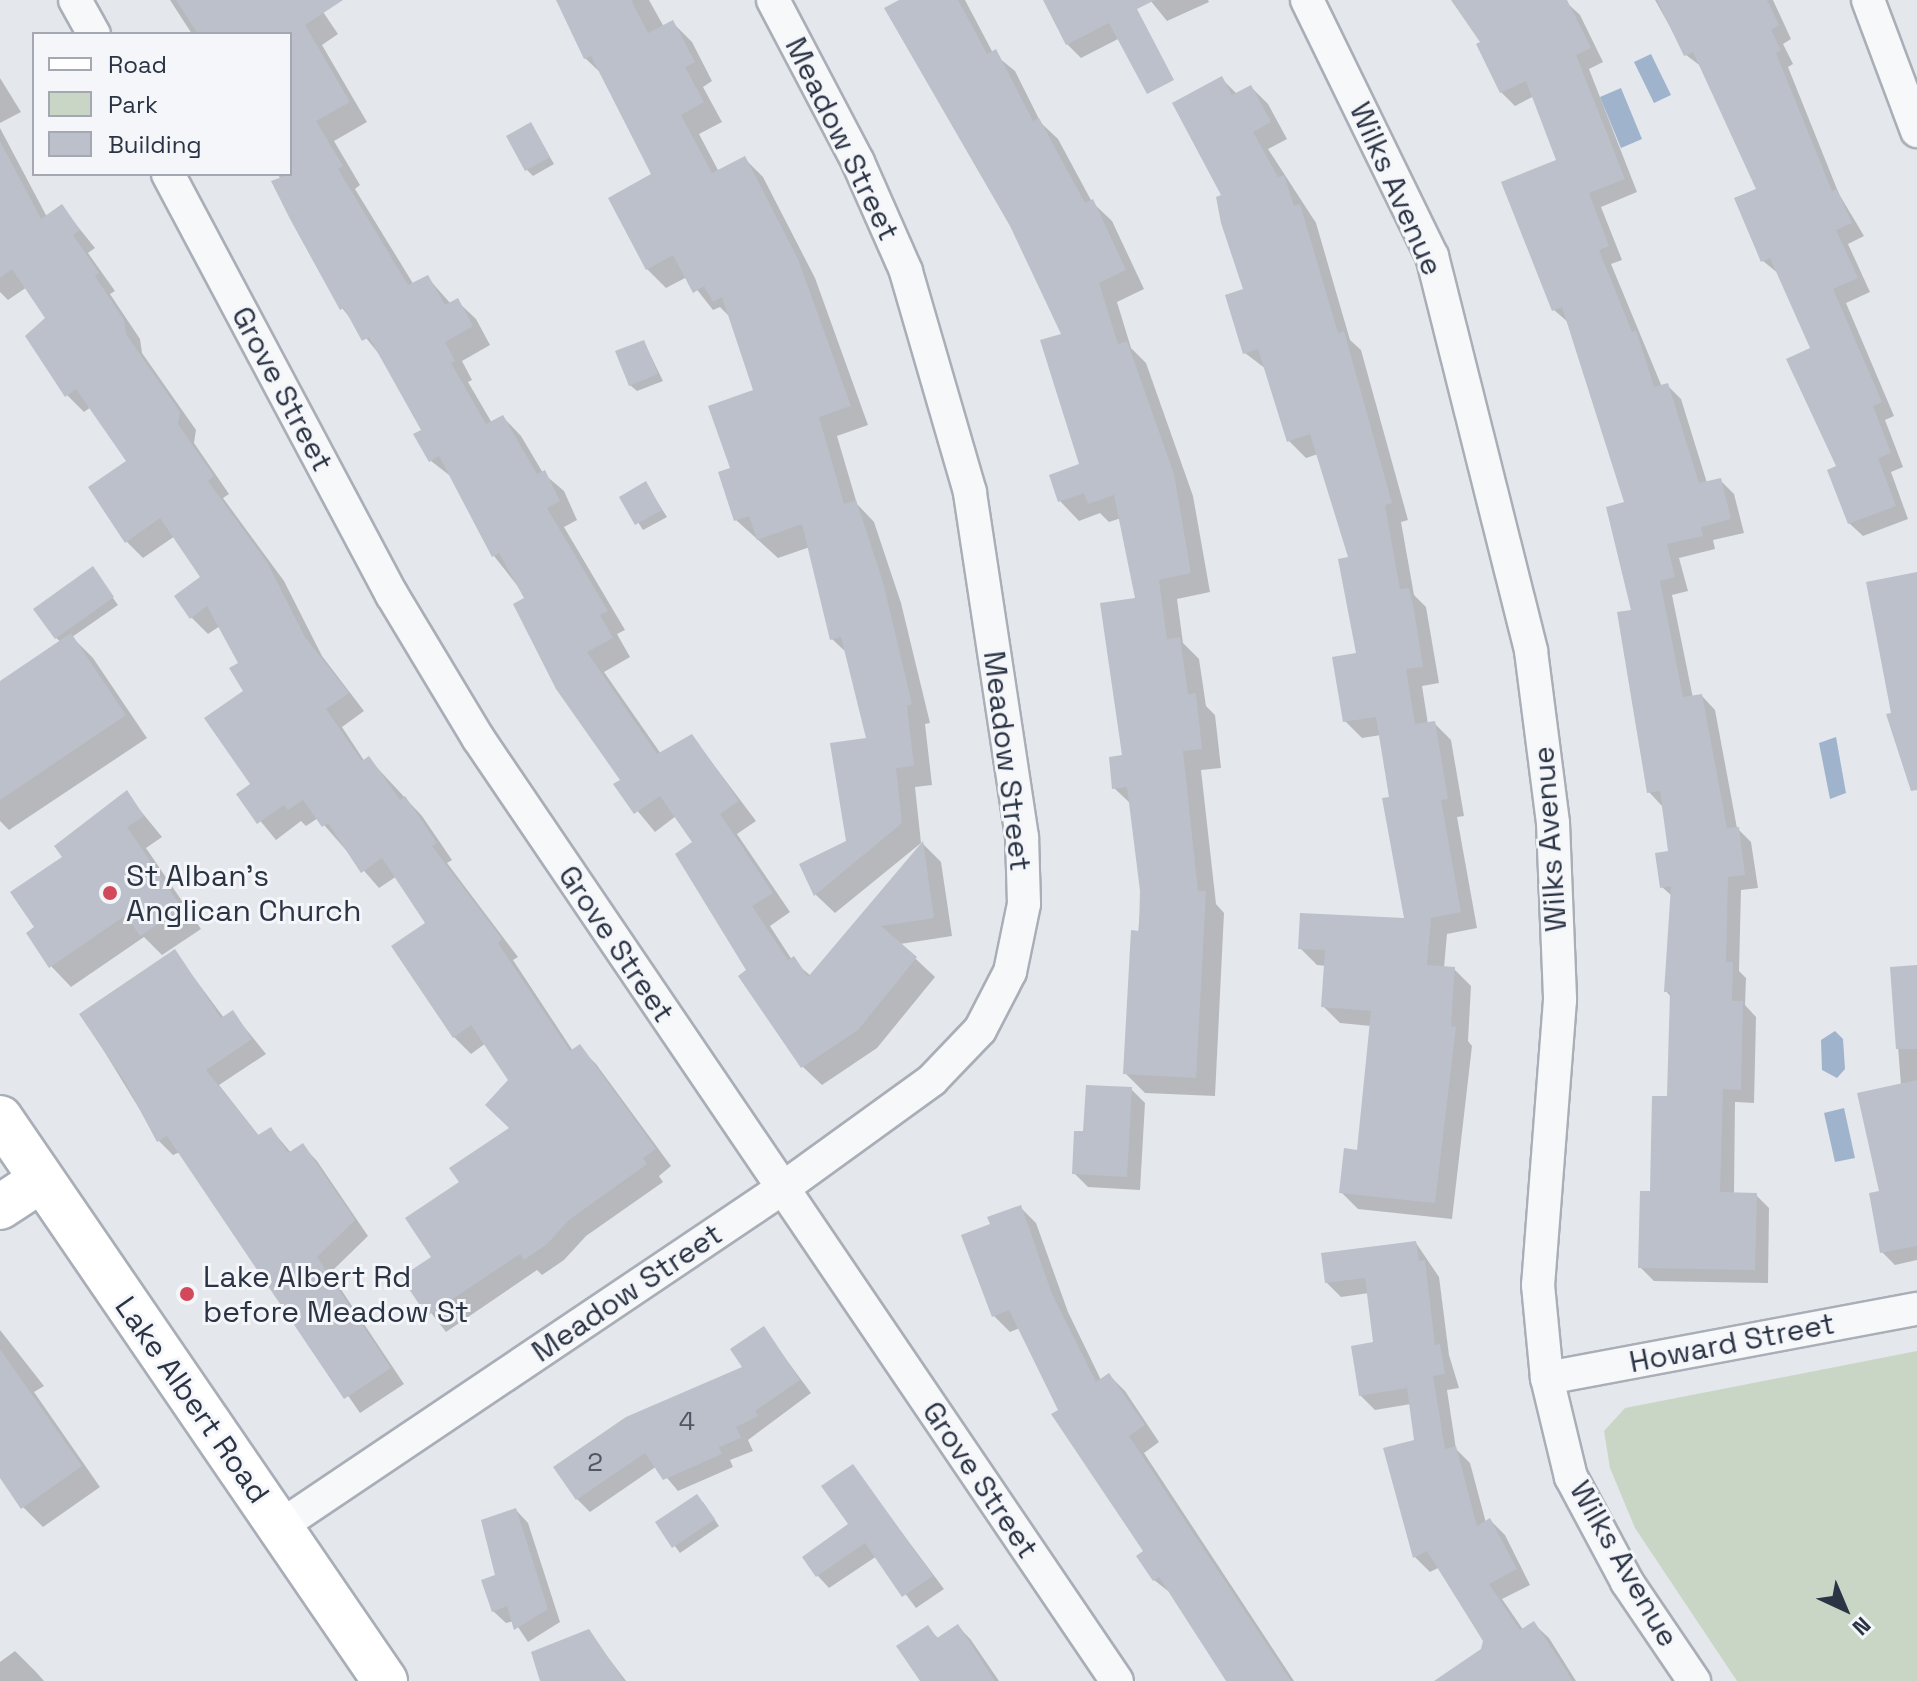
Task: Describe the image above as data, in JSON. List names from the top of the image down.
{
  "streets": {
    "main road": ["Lake Albert Road"],
    "street": [
      "Meadow Street",
      "Wilks Avenue",
      "Grove Street",
      "Howard Street"
    ]
  },
  "crossings": [
    ["Meadow Street", "Grove Street"],
    ["Meadow Street", "Lake Albert Road"],
    ["Wilks Avenue", "Howard Street"]
  ],
  "places": ["St Alban's Anglican Church", "Lake Albert Rd before Meadow St"],
  "house_numbers": ["4", "2"],
  "legend": ["Road", "Park", "Building"],
  "north": "bottom right"
}
